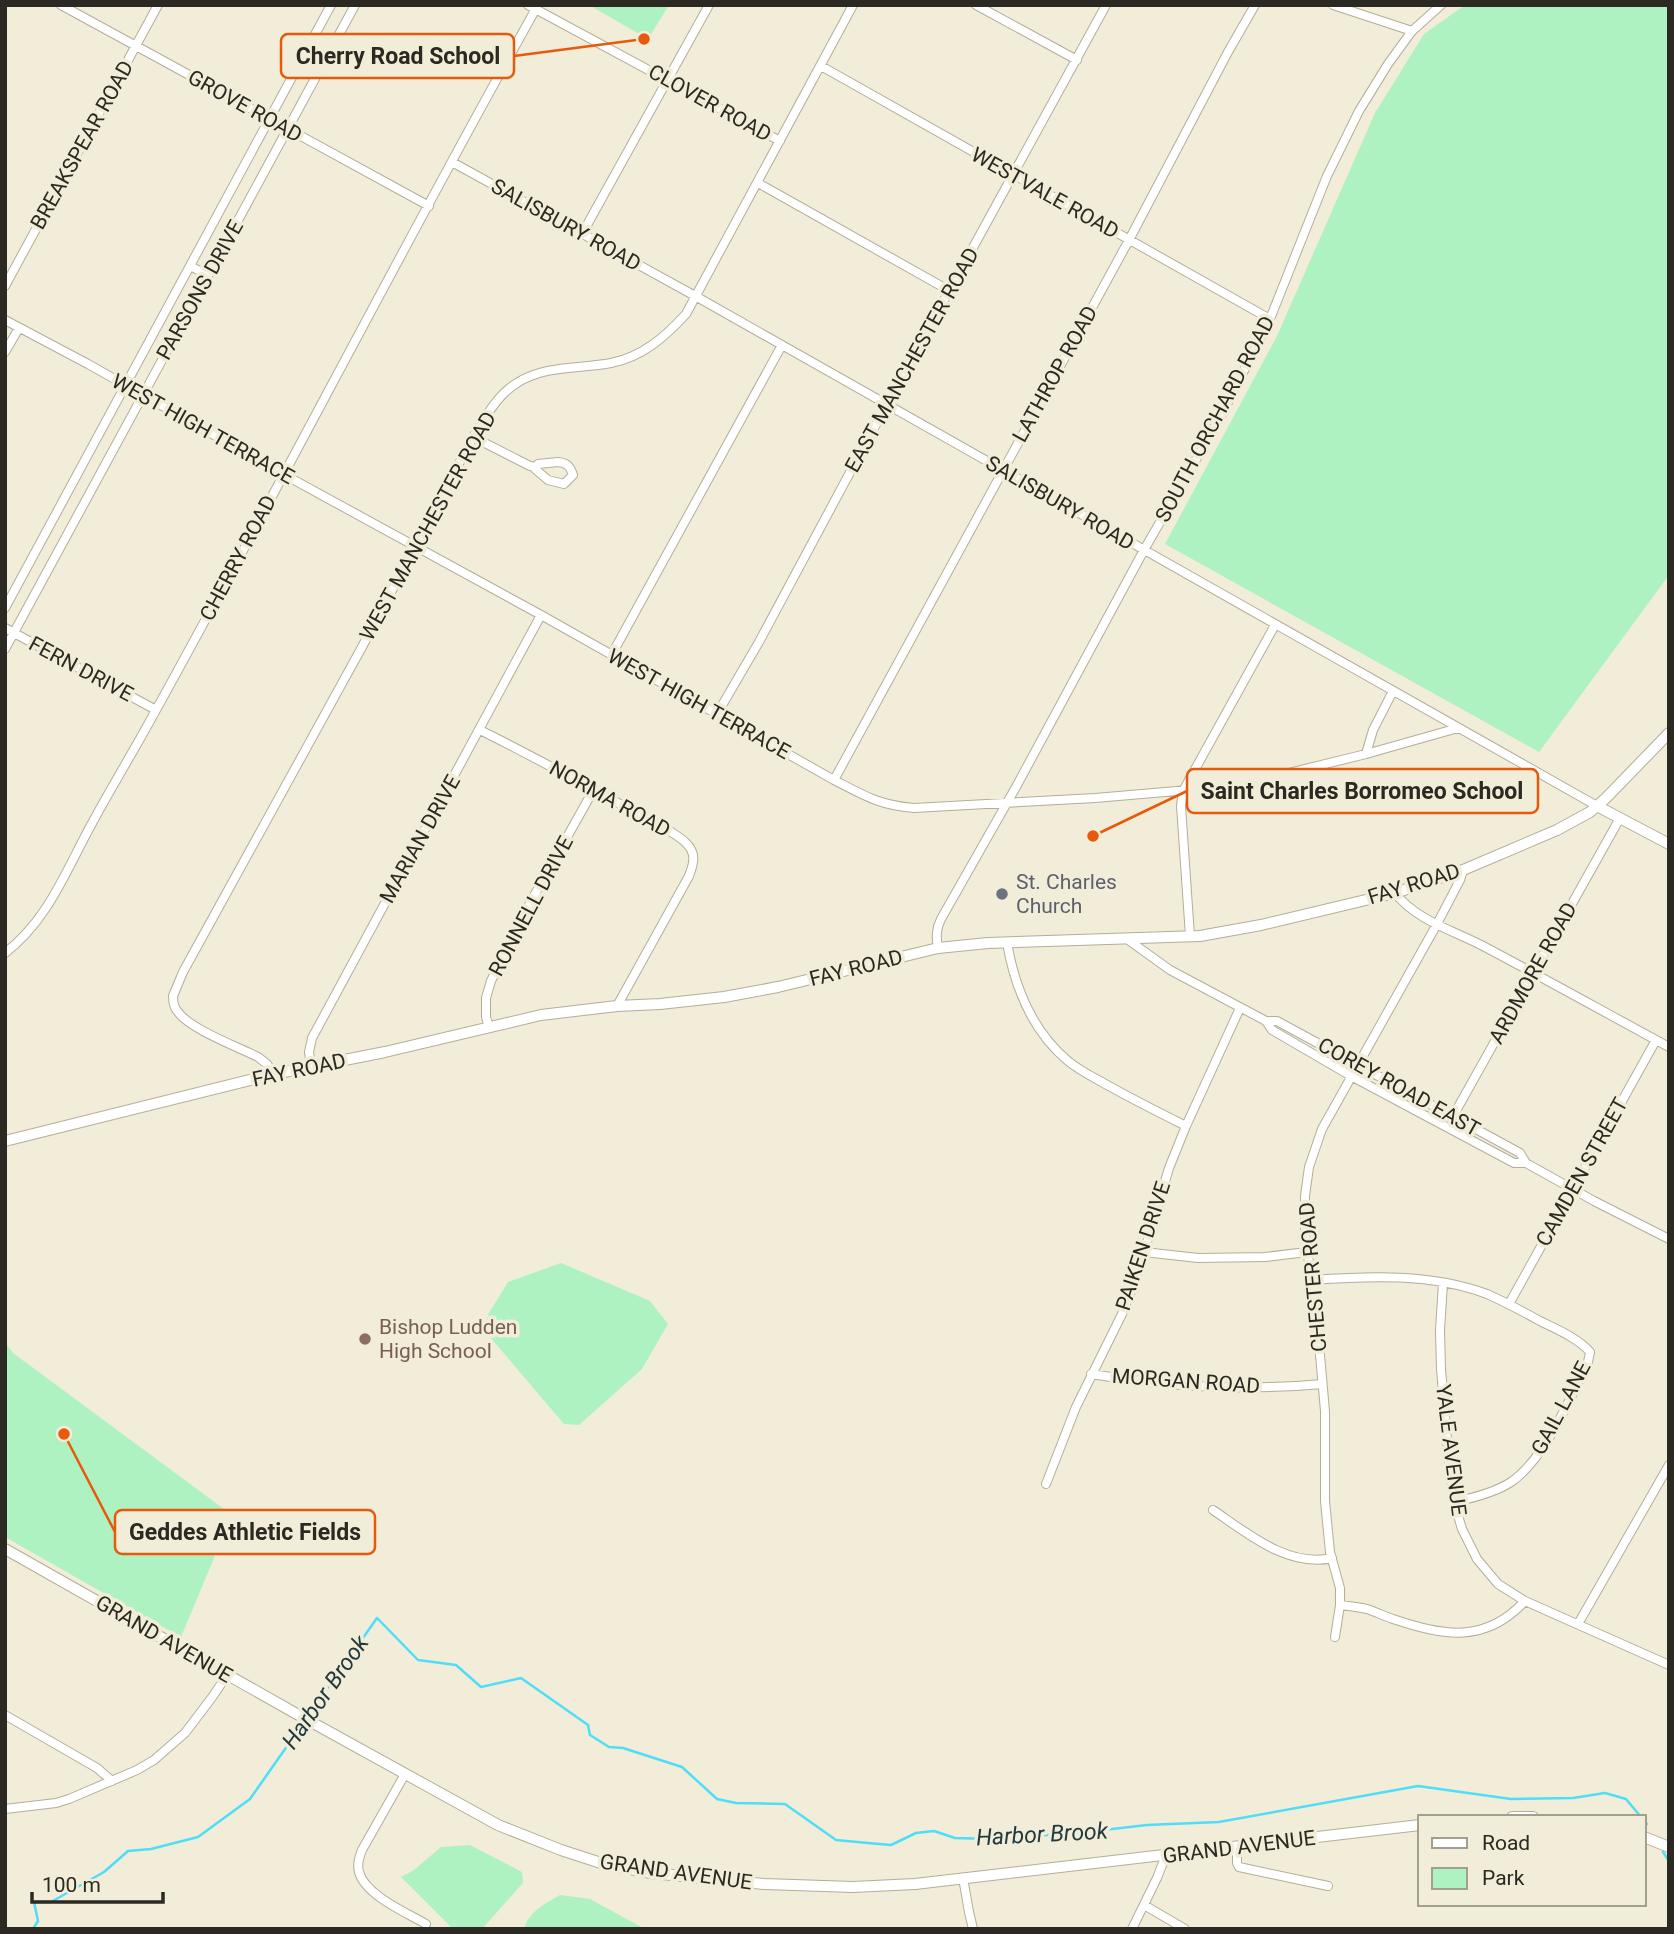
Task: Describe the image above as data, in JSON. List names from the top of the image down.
{
  "streets": {
    "street": [
      "CLOVER ROAD",
      "GROVE ROAD",
      "BREAKSPEAR ROAD",
      "WESTVALE ROAD",
      "SALISBURY ROAD",
      "PARSONS DRIVE",
      "EAST MANCHESTER ROAD",
      "LATHROP ROAD",
      "SOUTH ORCHARD ROAD",
      "WEST HIGH TERRACE",
      "WEST MANCHESTER ROAD",
      "CHERRY ROAD",
      "FERN DRIVE",
      "NORMA ROAD",
      "MARIAN DRIVE",
      "FAY ROAD",
      "RONNELL DRIVE",
      "ARDMORE ROAD",
      "COREY ROAD EAST",
      "CAMDEN STREET",
      "PAIKEN DRIVE",
      "CHESTER ROAD",
      "MORGAN ROAD",
      "GAIL LANE",
      "YALE AVENUE",
      "GRAND AVENUE"
    ]
  },
  "crossings": [
    ["CLOVER ROAD", "WEST MANCHESTER ROAD"],
    ["CLOVER ROAD", "CHERRY ROAD"],
    ["GROVE ROAD", "BREAKSPEAR ROAD"],
    ["GROVE ROAD", "PARSONS DRIVE"],
    ["GROVE ROAD", "CHERRY ROAD"],
    ["WESTVALE ROAD", "EAST MANCHESTER ROAD"],
    ["WESTVALE ROAD", "LATHROP ROAD"],
    ["WESTVALE ROAD", "SOUTH ORCHARD ROAD"],
    ["WESTVALE ROAD", "WEST MANCHESTER ROAD"],
    ["SALISBURY ROAD", "EAST MANCHESTER ROAD"],
    ["SALISBURY ROAD", "LATHROP ROAD"],
    ["SALISBURY ROAD", "SOUTH ORCHARD ROAD"],
    ["SALISBURY ROAD", "WEST HIGH TERRACE"],
    ["SALISBURY ROAD", "WEST MANCHESTER ROAD"],
    ["SALISBURY ROAD", "CHERRY ROAD"],
    ["SALISBURY ROAD", "FAY ROAD"],
    ["SALISBURY ROAD", "ARDMORE ROAD"],
    ["PARSONS DRIVE", "WEST HIGH TERRACE"],
    ["PARSONS DRIVE", "FERN DRIVE"],
    ["EAST MANCHESTER ROAD", "WEST HIGH TERRACE"],
    ["LATHROP ROAD", "WEST HIGH TERRACE"],
    ["SOUTH ORCHARD ROAD", "WEST HIGH TERRACE"],
    ["SOUTH ORCHARD ROAD", "FAY ROAD"],
    ["WEST HIGH TERRACE", "WEST MANCHESTER ROAD"],
    ["WEST HIGH TERRACE", "CHERRY ROAD"],
    ["WEST HIGH TERRACE", "MARIAN DRIVE"],
    ["WEST MANCHESTER ROAD", "FAY ROAD"],
    ["CHERRY ROAD", "FERN DRIVE"],
    ["NORMA ROAD", "MARIAN DRIVE"],
    ["NORMA ROAD", "FAY ROAD"],
    ["NORMA ROAD", "RONNELL DRIVE"],
    ["MARIAN DRIVE", "FAY ROAD"],
    ["FAY ROAD", "RONNELL DRIVE"],
    ["FAY ROAD", "COREY ROAD EAST"],
    ["FAY ROAD", "CHESTER ROAD"],
    ["ARDMORE ROAD", "COREY ROAD EAST"],
    ["COREY ROAD EAST", "CAMDEN STREET"],
    ["COREY ROAD EAST", "PAIKEN DRIVE"],
    ["COREY ROAD EAST", "CHESTER ROAD"],
    ["CAMDEN STREET", "GAIL LANE"],
    ["PAIKEN DRIVE", "MORGAN ROAD"],
    ["CHESTER ROAD", "MORGAN ROAD"],
    ["GAIL LANE", "YALE AVENUE"]
  ],
  "water": ["Harbor Brook"],
  "places": [
    "Cherry Road School",
    "Saint Charles Borromeo School",
    "St. Charles Church",
    "Bishop Ludden High School",
    "Geddes Athletic Fields"
  ],
  "legend": ["Road", "Park"],
  "scale_bar": "100 m"
}
